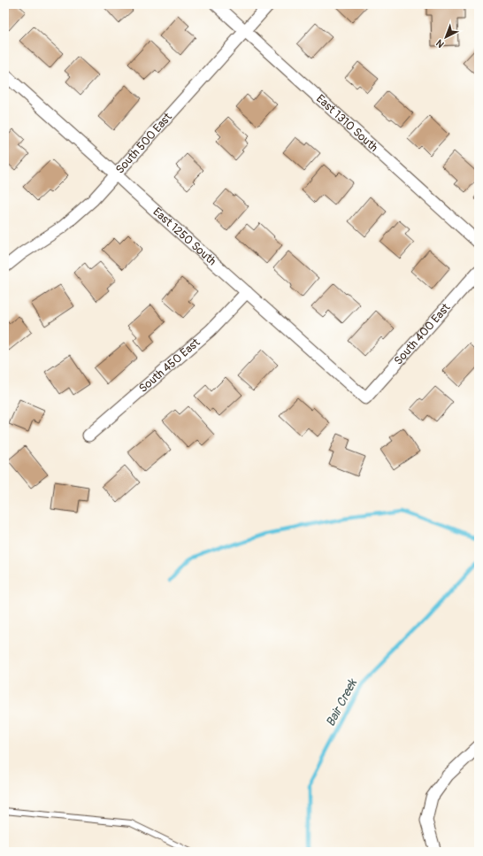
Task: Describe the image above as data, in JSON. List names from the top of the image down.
{
  "streets": {
    "street": [
      "East 1310 South",
      "South 500 East",
      "East 1250 South",
      "South 400 East",
      "South 450 East"
    ]
  },
  "crossings": [
    ["East 1310 South", "South 500 East"],
    ["South 500 East", "East 1250 South"],
    ["East 1250 South", "South 400 East"],
    ["East 1250 South", "South 450 East"]
  ],
  "water": ["Bair Creek"],
  "north": "bottom left"
}
